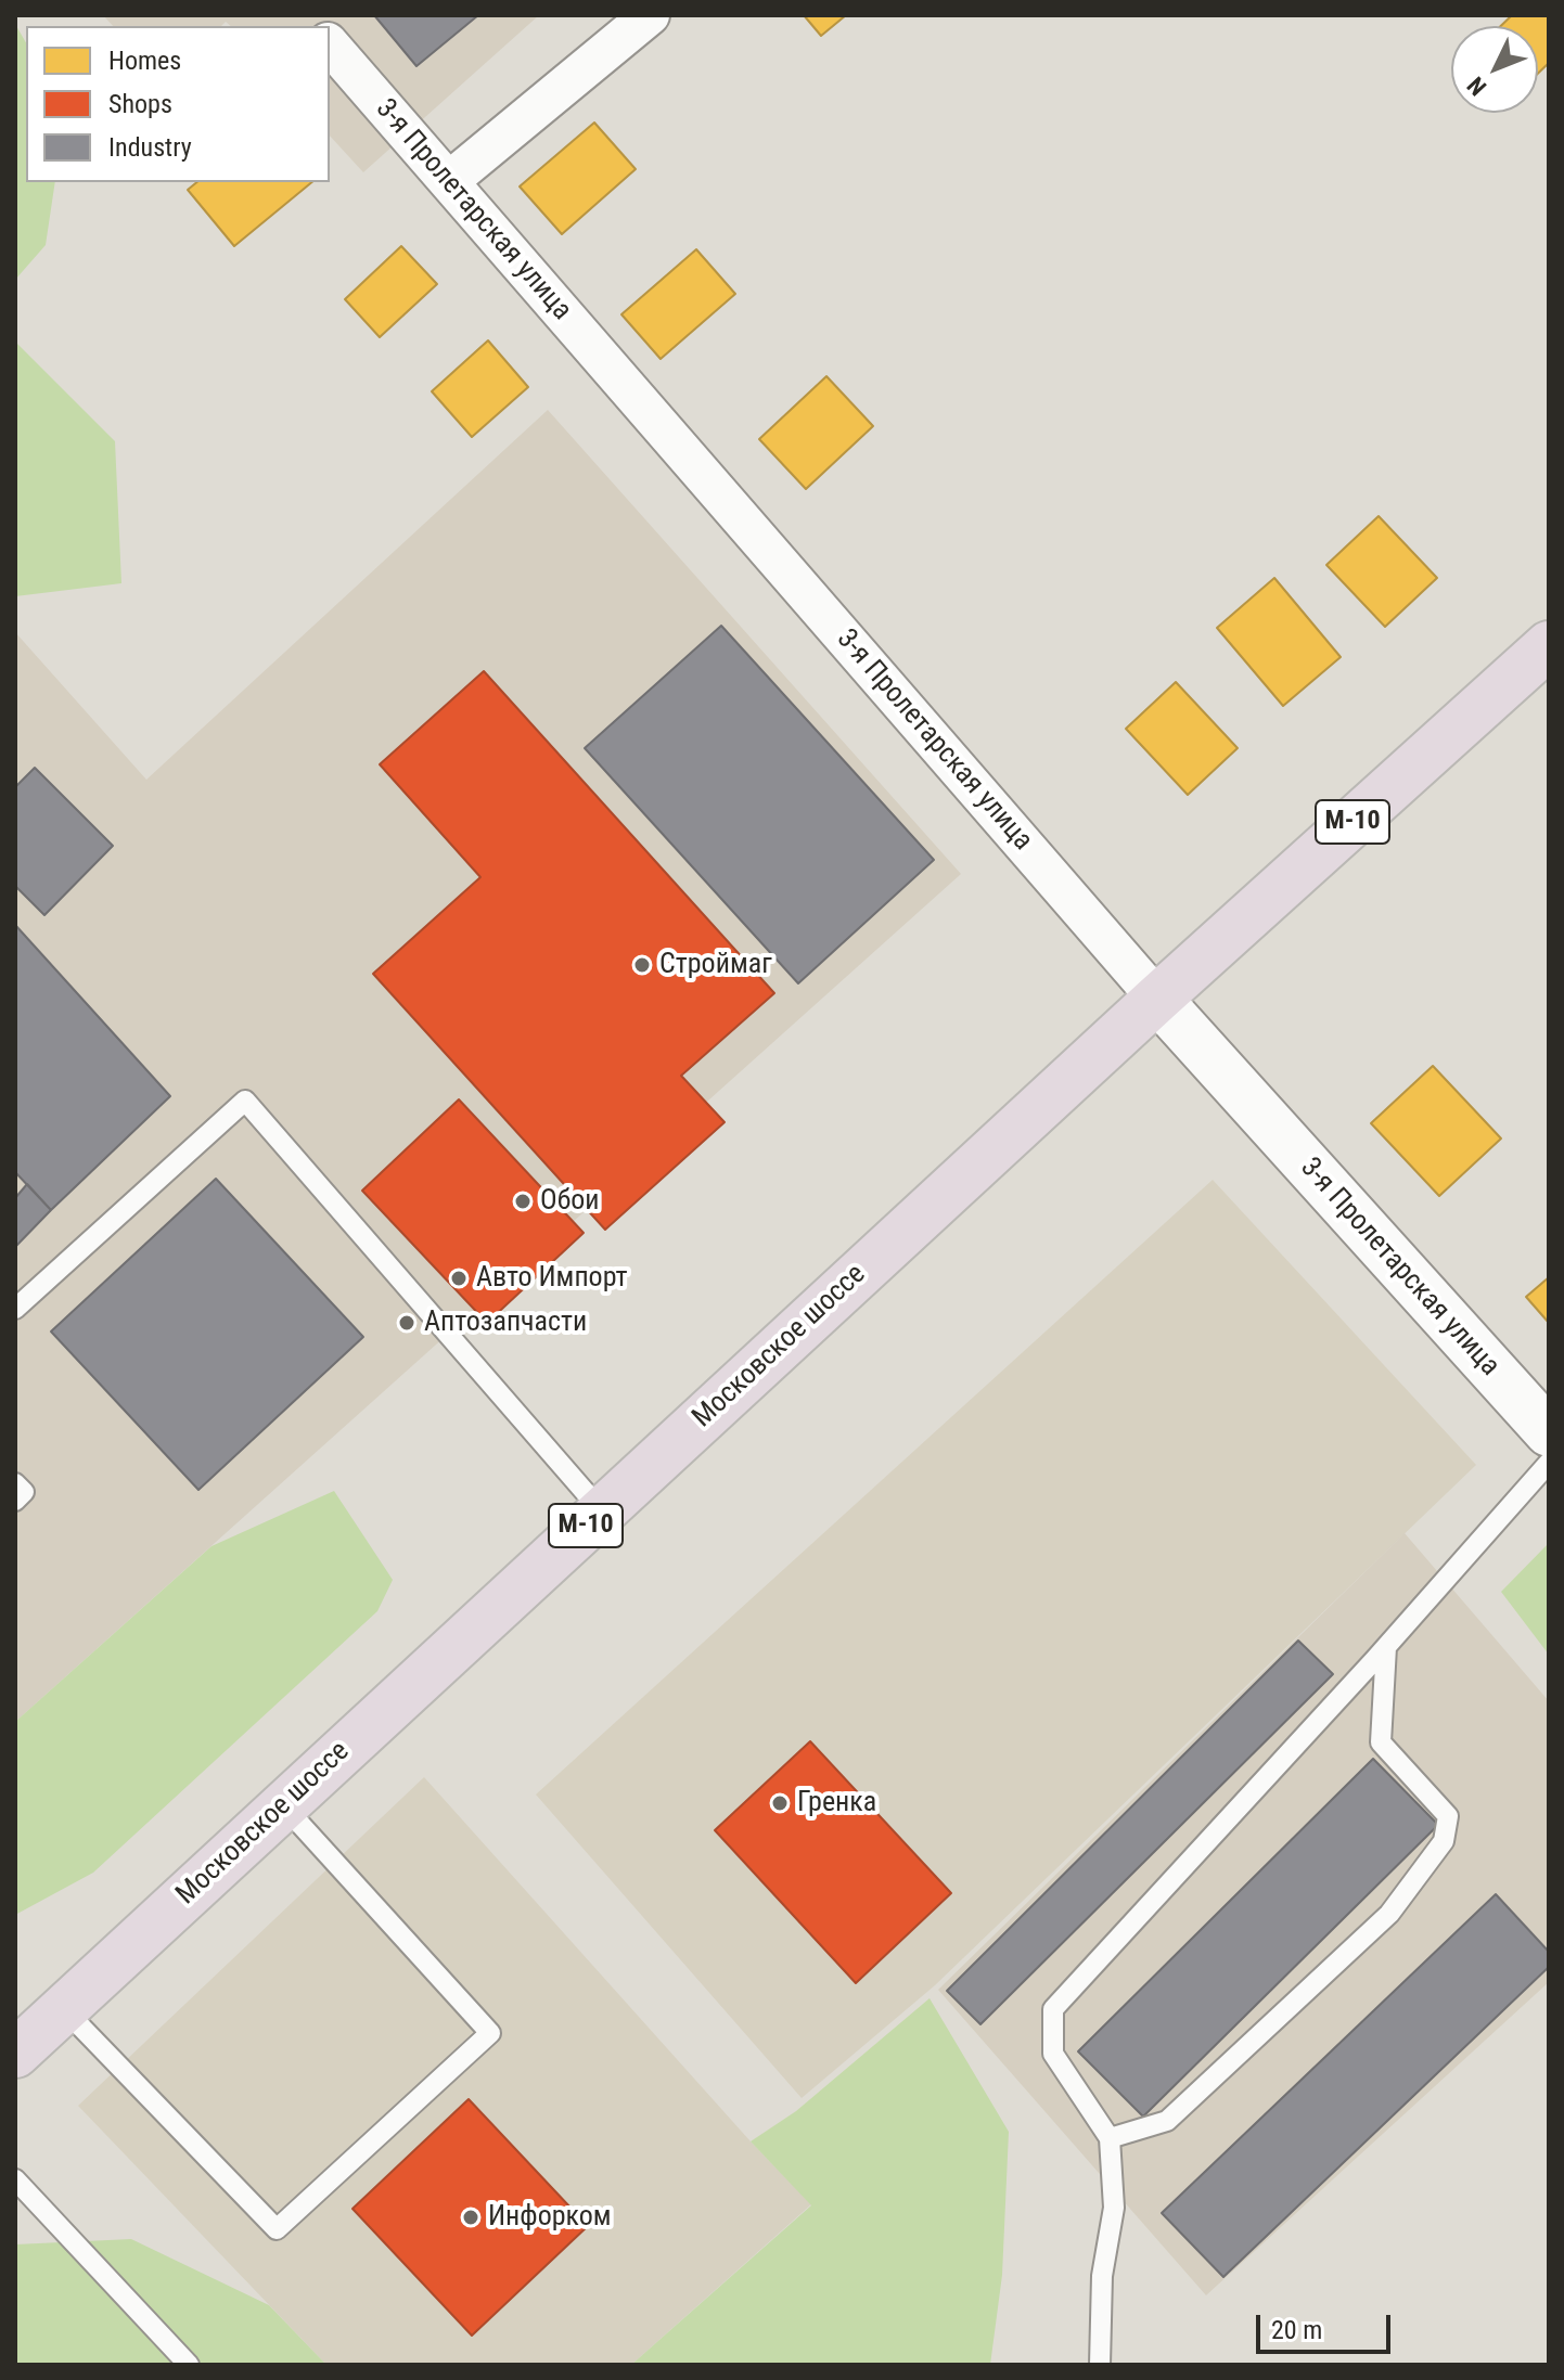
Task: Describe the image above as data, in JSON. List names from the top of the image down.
{
  "streets": {
    "highway": ["М-10", "Московское шоссе"],
    "street": ["3-я Пролетарская улица"]
  },
  "crossings": [
    ["3-я Пролетарская улица", "Московское шоссе"]
  ],
  "places": [
    "Строймаг",
    "Обои",
    "Авто Импорт",
    "Аптозапчасти",
    "Гренка",
    "Инфорком"
  ],
  "legend": ["Homes", "Shops", "Industry"],
  "scale_bar": "20 m",
  "north": "bottom left"
}
